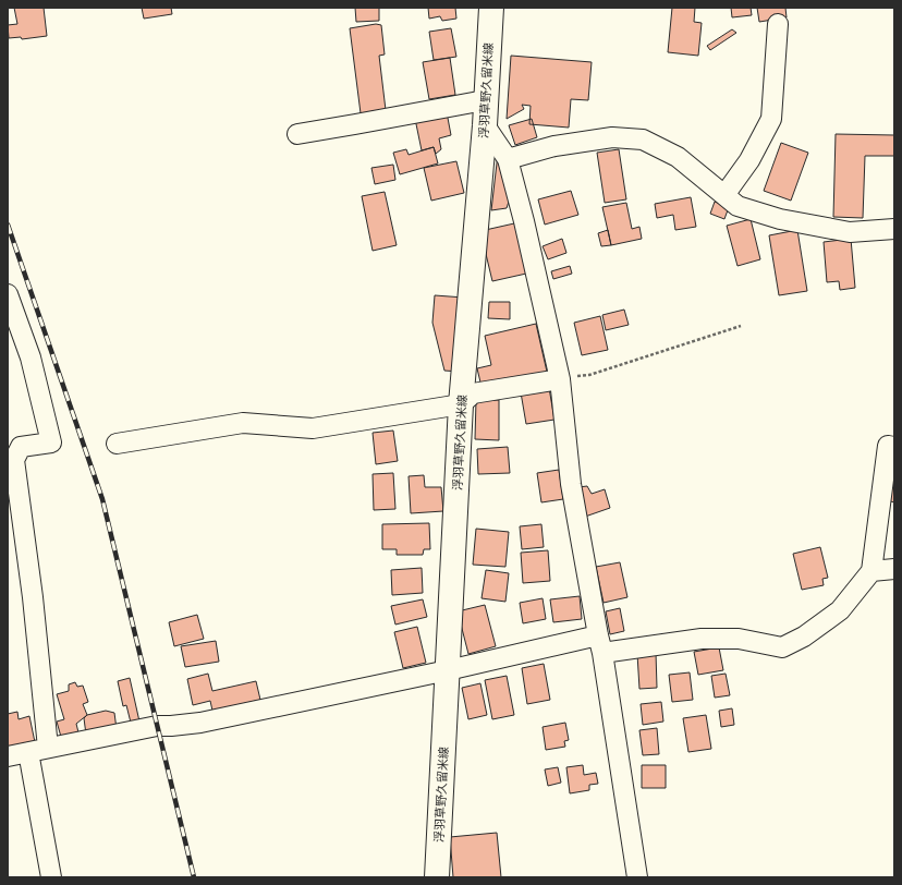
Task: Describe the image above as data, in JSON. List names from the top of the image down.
{
  "streets": {
    "main road": ["浮羽草野久留米線"]
  }
}
